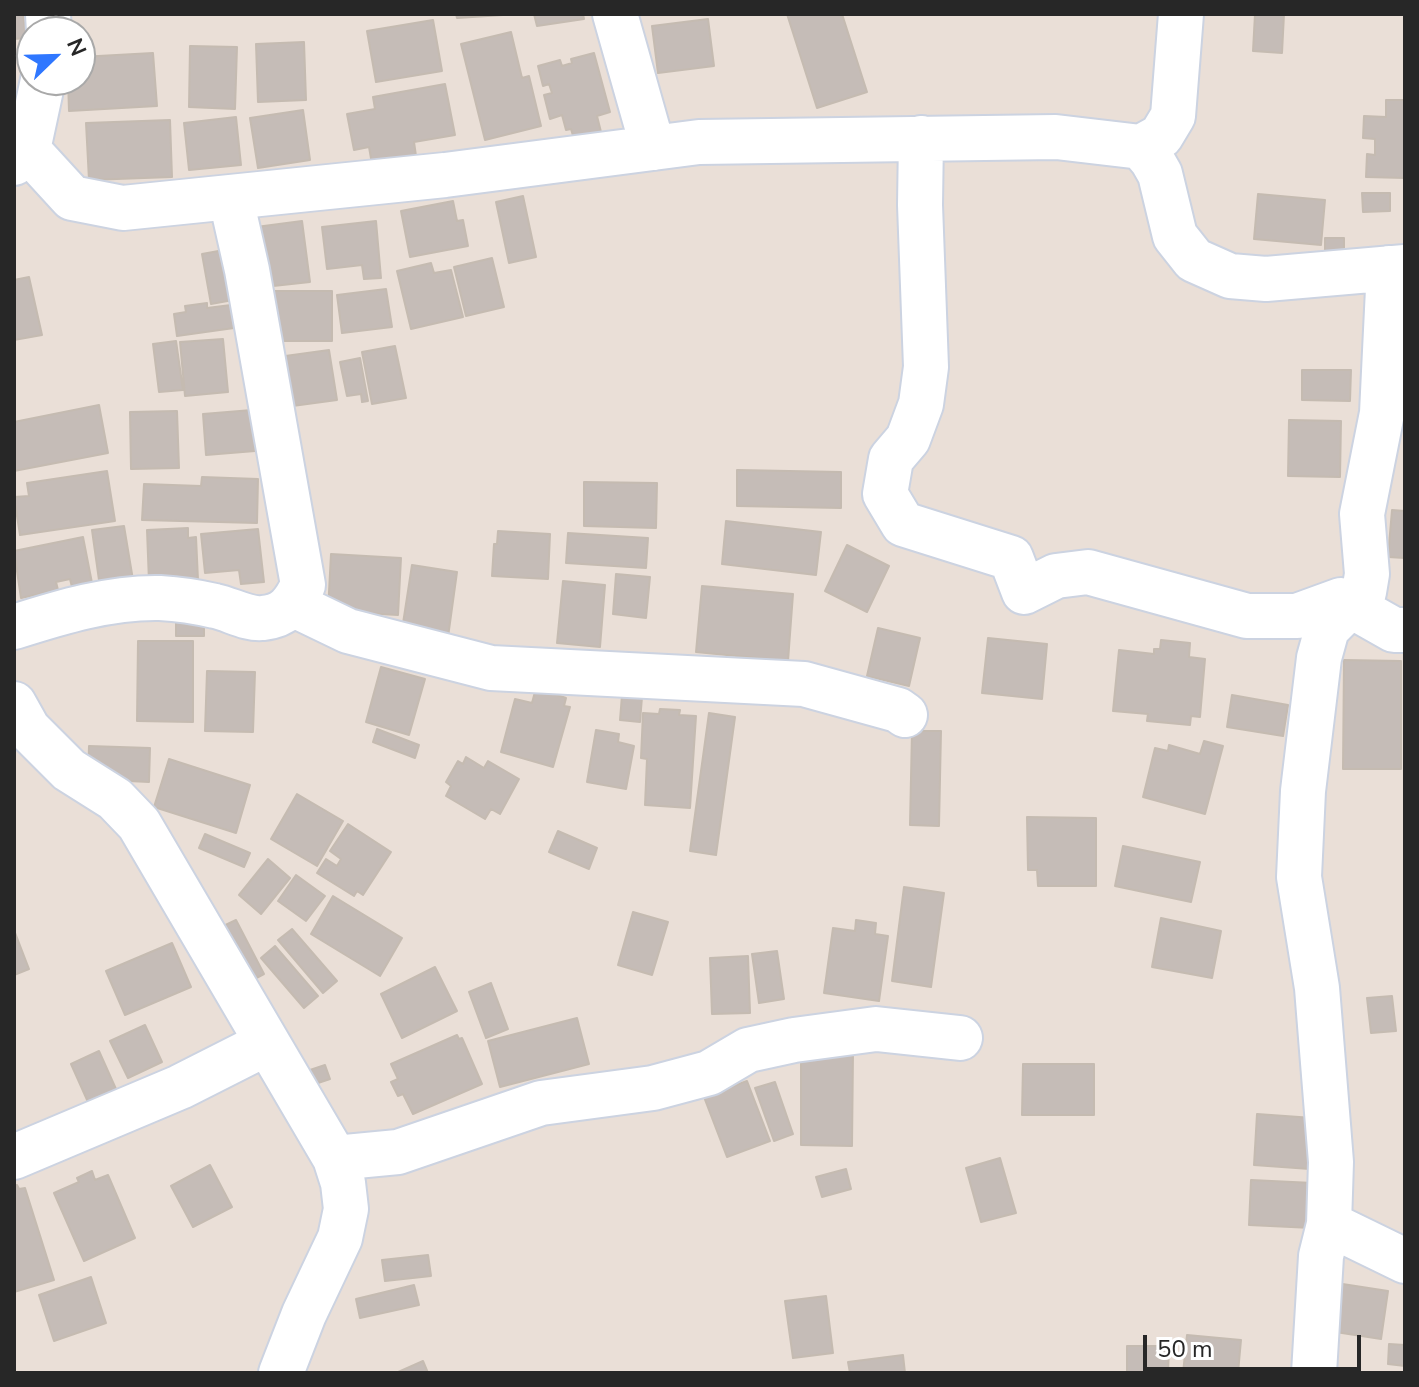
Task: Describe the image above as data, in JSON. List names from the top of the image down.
{
  "scale_bar": "50 m",
  "north": "top right"
}
